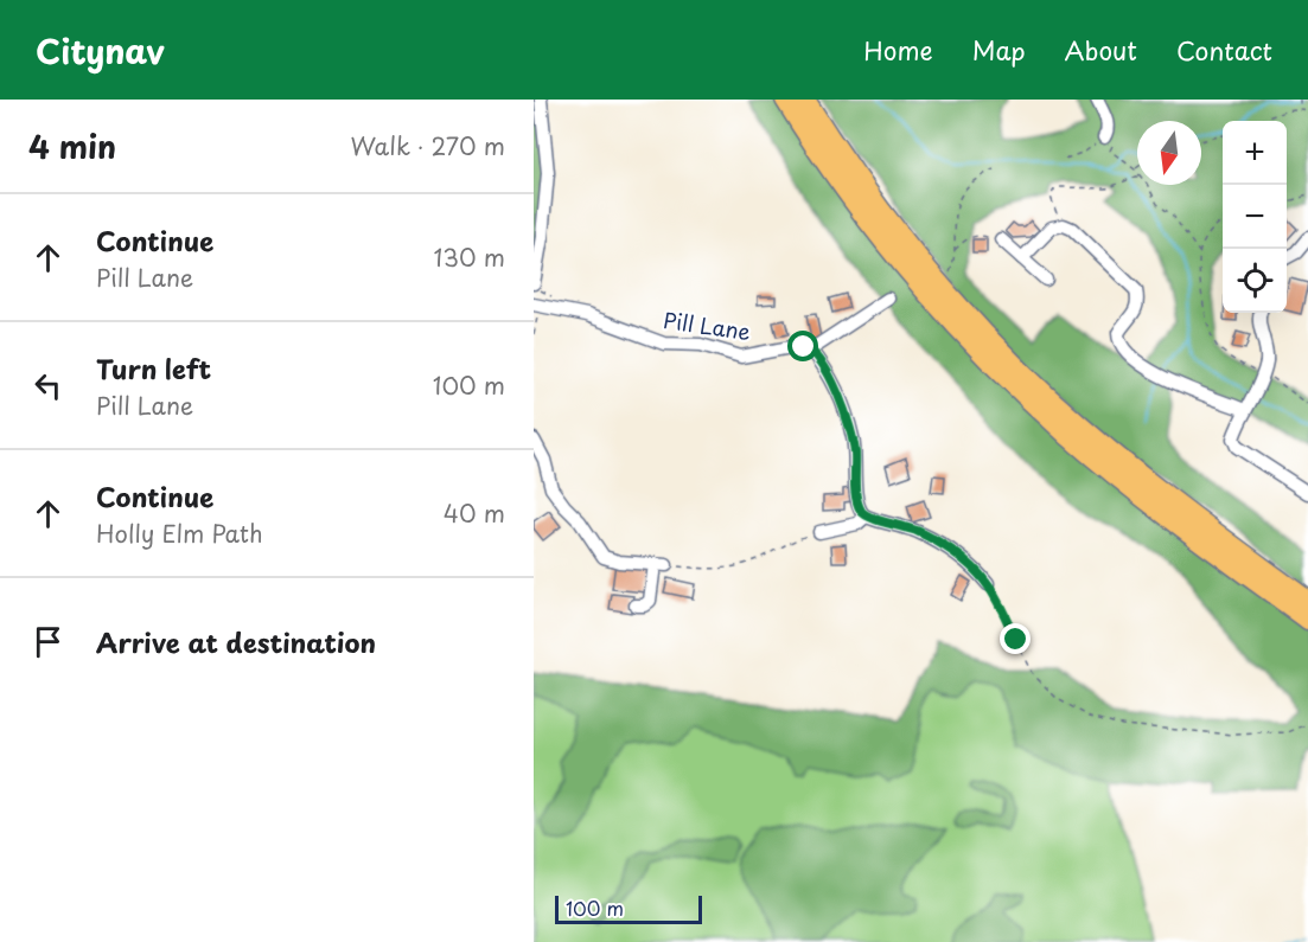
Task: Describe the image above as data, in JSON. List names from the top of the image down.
{
  "streets": {
    "street": ["Pill Lane"]
  },
  "scale_bar": "100 m",
  "north": "bottom",
  "page": {
    "header": "Citynav",
    "nav": [
      "Home",
      "Map",
      "About",
      "Contact"
    ],
    "heading": ["4 min", "Walk · 270 m"],
    "map_buttons": ["+", "−"],
    "list": [
      ["Continue", "Pill Lane", "130 m"],
      ["Turn left", "Pill Lane", "100 m"],
      ["Continue", "Holly Elm Path", "40 m"],
      "Arrive at destination"
    ],
    "scale": "100 m"
  }
}
